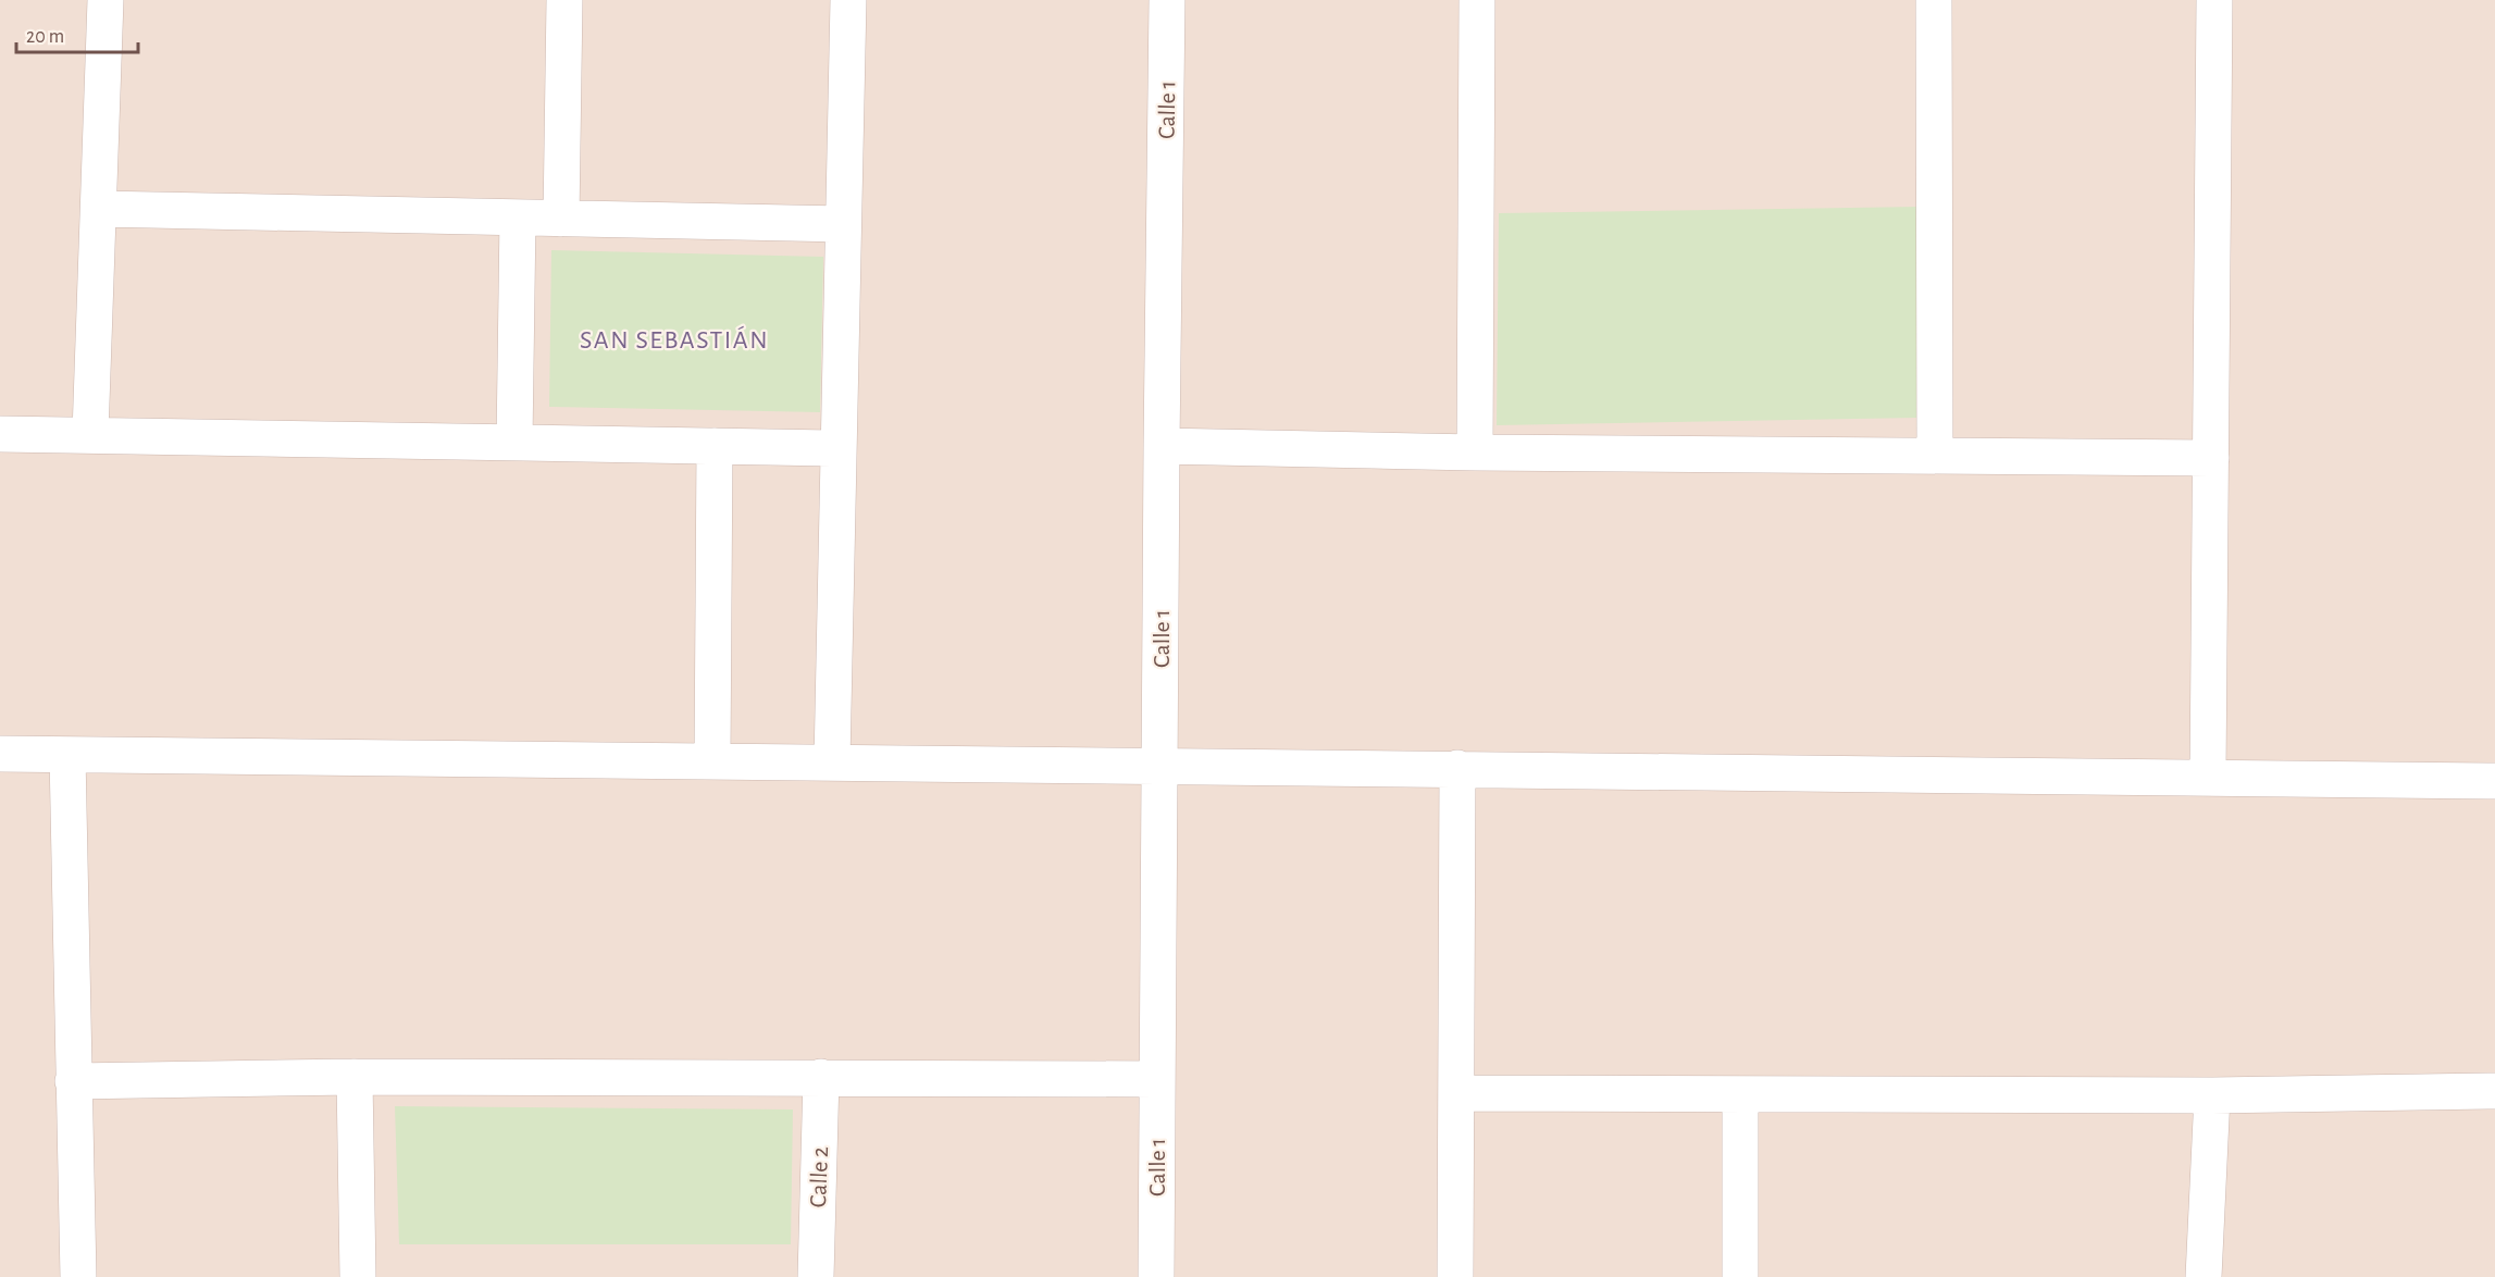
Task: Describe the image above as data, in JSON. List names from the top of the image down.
{
  "streets": {
    "street": ["Calle 1", "Calle 2"]
  },
  "districts": ["SAN SEBASTIÁN"],
  "scale_bar": "20 m"
}
